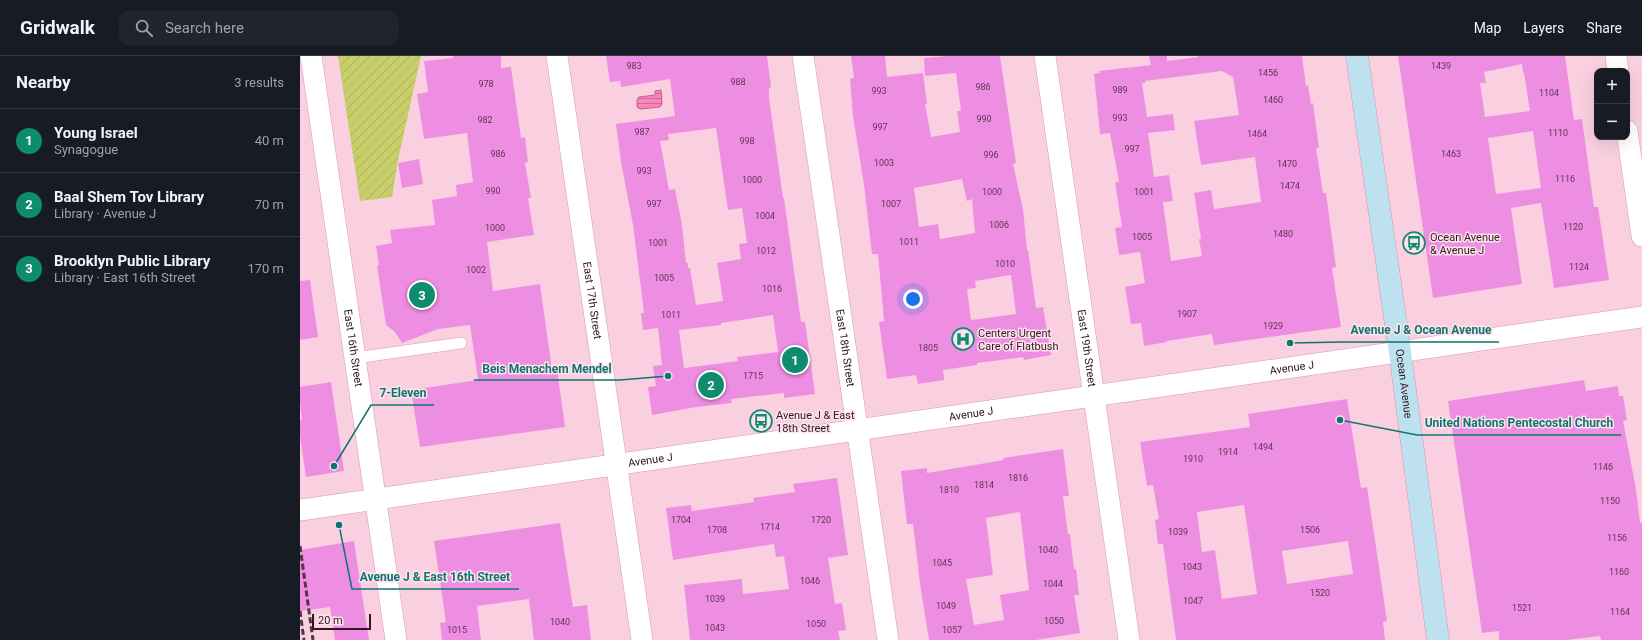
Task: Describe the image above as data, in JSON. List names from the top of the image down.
{
  "streets": {
    "main road": ["Ocean Avenue"],
    "street": [
      "East 17th Street",
      "East 16th Street",
      "East 18th Street",
      "East 19th Street",
      "Avenue J"
    ]
  },
  "crossings": [
    ["East 17th Street", "Avenue J"],
    ["East 16th Street", "Avenue J"],
    ["East 18th Street", "Avenue J"],
    ["East 19th Street", "Avenue J"],
    ["Avenue J", "Ocean Avenue"]
  ],
  "places": {
    "bus stop": ["Ocean Avenue & Avenue J", "Avenue J & East 18th Street"],
    "hospital": ["Centers Urgent Care of Flatbush"],
    "other": [
      "Avenue J & Ocean Avenue",
      "Beis Menachem Mendel",
      "United Nations Pentecostal Church",
      "7-Eleven",
      "Avenue J & East 16th Street"
    ]
  },
  "house_numbers": [
    "983",
    "1439",
    "1456",
    "988",
    "978",
    "986",
    "989",
    "993",
    "1104",
    "1460",
    "993",
    "990",
    "982",
    "997",
    "987",
    "1110",
    "1464",
    "998",
    "997",
    "986",
    "1463",
    "996",
    "1003",
    "1470",
    "993",
    "1116",
    "1000",
    "1474",
    "990",
    "1000",
    "1001",
    "997",
    "1007",
    "1004",
    "1006",
    "1120",
    "1000",
    "1480",
    "1005",
    "1011",
    "1001",
    "1012",
    "1010",
    "1124",
    "1002",
    "1005",
    "1016",
    "1907",
    "1011",
    "1929",
    "1805",
    "1715",
    "1494",
    "1914",
    "1910",
    "1146",
    "1816",
    "1814",
    "1810",
    "1150",
    "1704",
    "1720",
    "1714",
    "1708",
    "1506",
    "1039",
    "1156",
    "1040",
    "1045",
    "1043",
    "1160",
    "1046",
    "1044",
    "1520",
    "1039",
    "1047",
    "1049",
    "1521",
    "1164",
    "1050",
    "1040",
    "1050",
    "1043",
    "1015",
    "1057"
  ],
  "scale_bar": "20 m",
  "page": {
    "header": "Gridwalk",
    "search": "Search here",
    "nav": ["Map", "Layers", "Share"],
    "heading": ["Nearby", "3 results"],
    "map_buttons": ["+", "−"],
    "list": [
      {
        "mark": "1",
        "name": "Young Israel",
        "note": "Synagogue",
        "value": "40 m"
      },
      {
        "mark": "2",
        "name": "Baal Shem Tov Library",
        "note": "Library · Avenue J",
        "value": "70 m"
      },
      {
        "mark": "3",
        "name": "Brooklyn Public Library",
        "note": "Library · East 16th Street",
        "value": "170 m"
      }
    ],
    "pins": ["3", "1", "2"],
    "scale": "20 m"
  }
}
